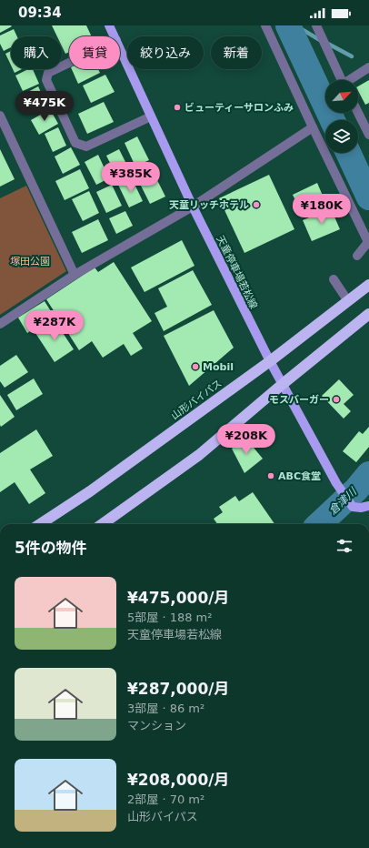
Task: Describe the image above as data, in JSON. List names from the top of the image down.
{
  "streets": {
    "highway": ["山形バイパス"],
    "main road": ["天童停車場若松線"]
  },
  "crossings": [
    ["天童停車場若松線", "山形バイパス"]
  ],
  "water": ["倉津川"],
  "parks": ["塚田公園"],
  "places": [
    "ビューティーサロンふみ",
    "天童リッチホテル",
    "Mobil",
    "モスバーガー",
    "ABC食堂"
  ],
  "north": "top right",
  "page": {
    "status": "09:34",
    "chip": [
      "購入",
      "賃貸",
      "絞り込み",
      "新着"
    ],
    "price": [
      "¥475K",
      "¥385K",
      "¥180K",
      "¥287K",
      "¥208K"
    ],
    "heading": "5件の物件",
    "list": [
      {
        "name": "¥475,000/月",
        "note": "5部屋 · 188 m² · 天童停車場若松線"
      },
      {
        "name": "¥287,000/月",
        "note": "3部屋 · 86 m² · マンション"
      },
      {
        "name": "¥208,000/月",
        "note": "2部屋 · 70 m² · 山形バイパス"
      }
    ]
  }
}
